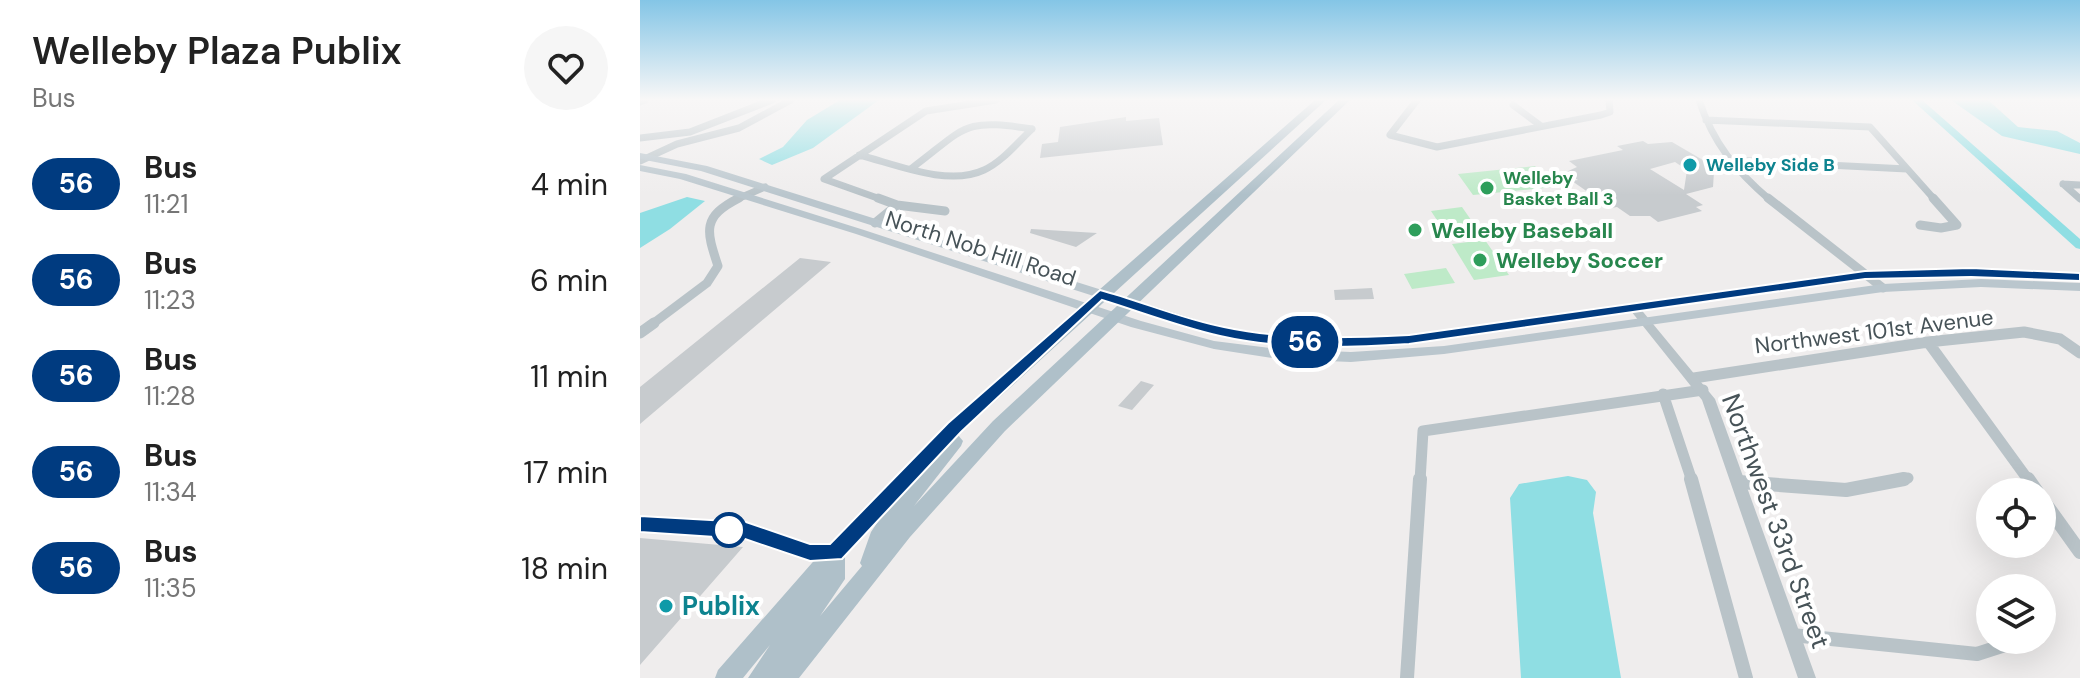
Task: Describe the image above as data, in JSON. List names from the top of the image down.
{
  "streets": {
    "main road": ["North Nob Hill Road"],
    "street": ["Northwest 101st Avenue", "Northwest 33rd Street"]
  },
  "crossings": [
    ["North Nob Hill Road", "Northwest 33rd Street"],
    ["Northwest 101st Avenue", "Northwest 33rd Street"]
  ],
  "places": [
    "Welleby Side B",
    "Welleby Basket Ball 3",
    "Welleby Baseball",
    "Welleby Soccer",
    "Publix"
  ],
  "lines": ["bus line 56"],
  "page": {
    "heading": ["Welleby Plaza Publix", "Bus"],
    "on_map": "56",
    "list": [
      {
        "mark": "56",
        "name": "Bus",
        "note": "11:21",
        "value": "4 min"
      },
      {
        "mark": "56",
        "name": "Bus",
        "note": "11:23",
        "value": "6 min"
      },
      {
        "mark": "56",
        "name": "Bus",
        "note": "11:28",
        "value": "11 min"
      },
      {
        "mark": "56",
        "name": "Bus",
        "note": "11:34",
        "value": "17 min"
      },
      {
        "mark": "56",
        "name": "Bus",
        "note": "11:35",
        "value": "18 min"
      }
    ]
  }
}
